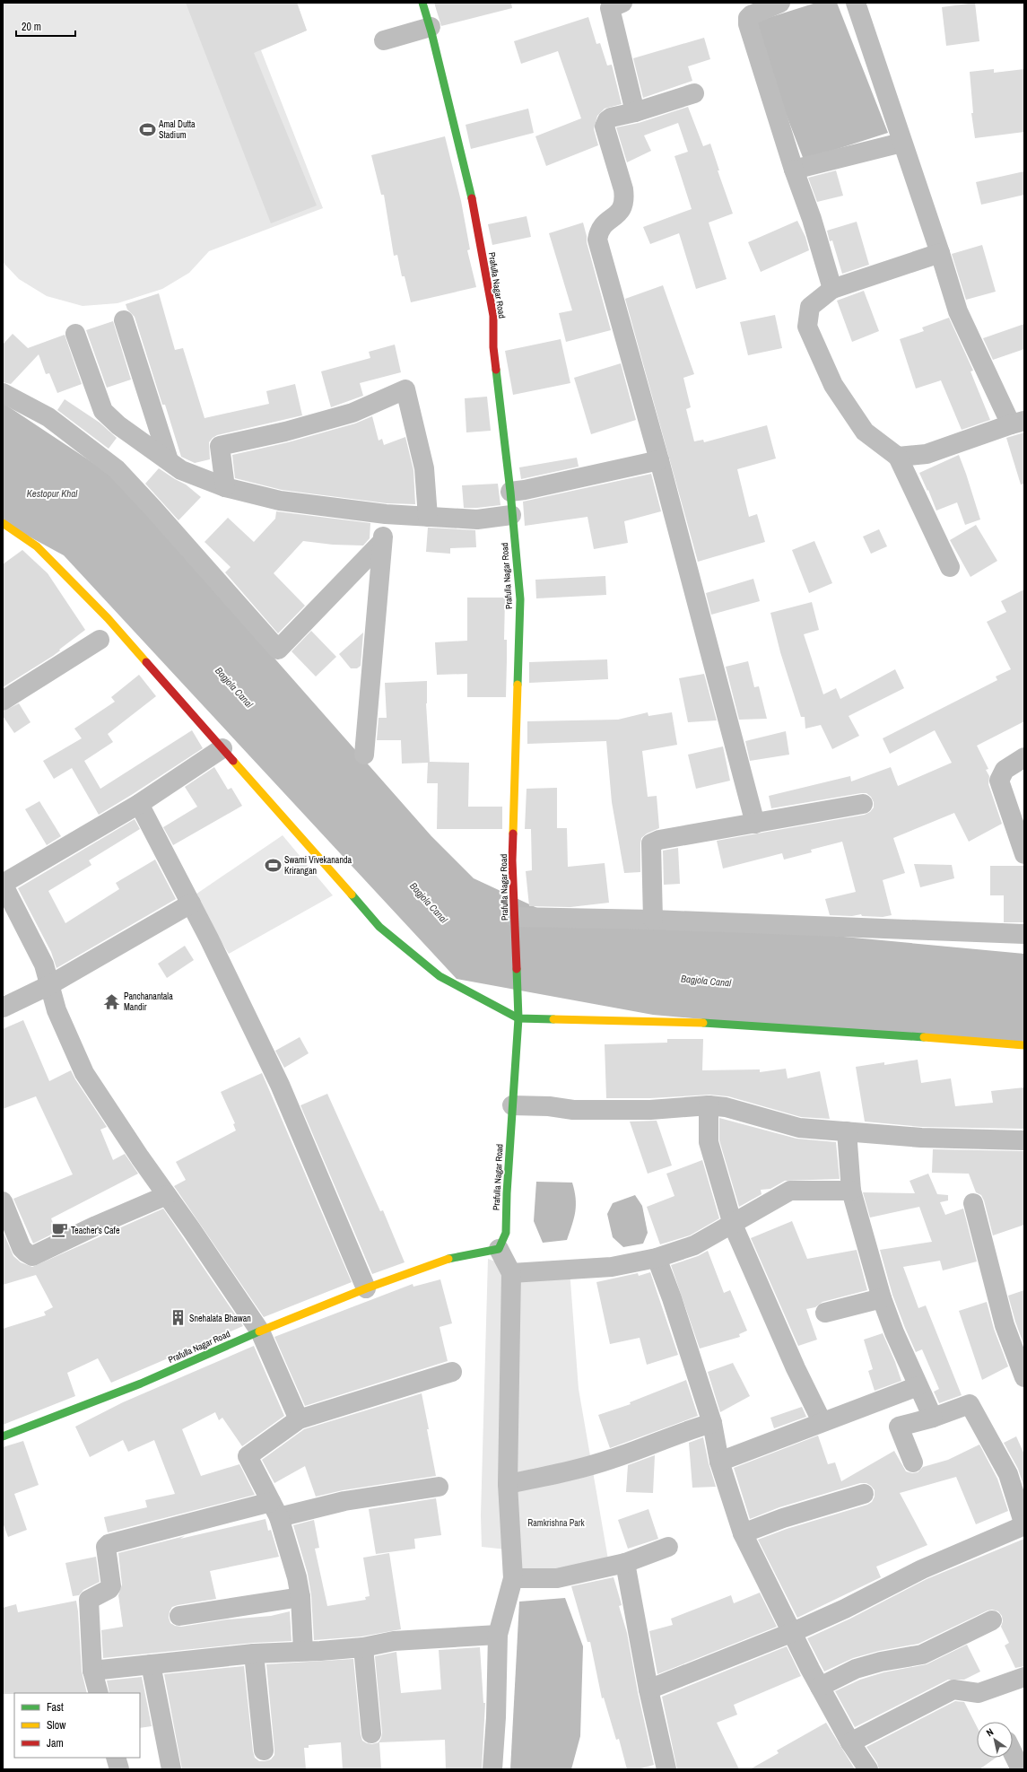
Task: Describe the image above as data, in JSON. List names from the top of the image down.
{
  "streets": {
    "street": ["Prafulla Nagar Road"]
  },
  "water": ["Kestopur Khal", "Bagjola Canal"],
  "parks": ["Ramkrishna Park"],
  "places": {
    "sports": ["Amal Dutta Stadium", "Swami Vivekananda Krirangan"],
    "temple": ["Panchanantala Mandir"],
    "cafe": ["Teacher's Cafe"],
    "building": ["Snehalata Bhawan"]
  },
  "legend": ["Fast", "Slow", "Jam"],
  "scale_bar": "20 m",
  "north": "top left"
}
